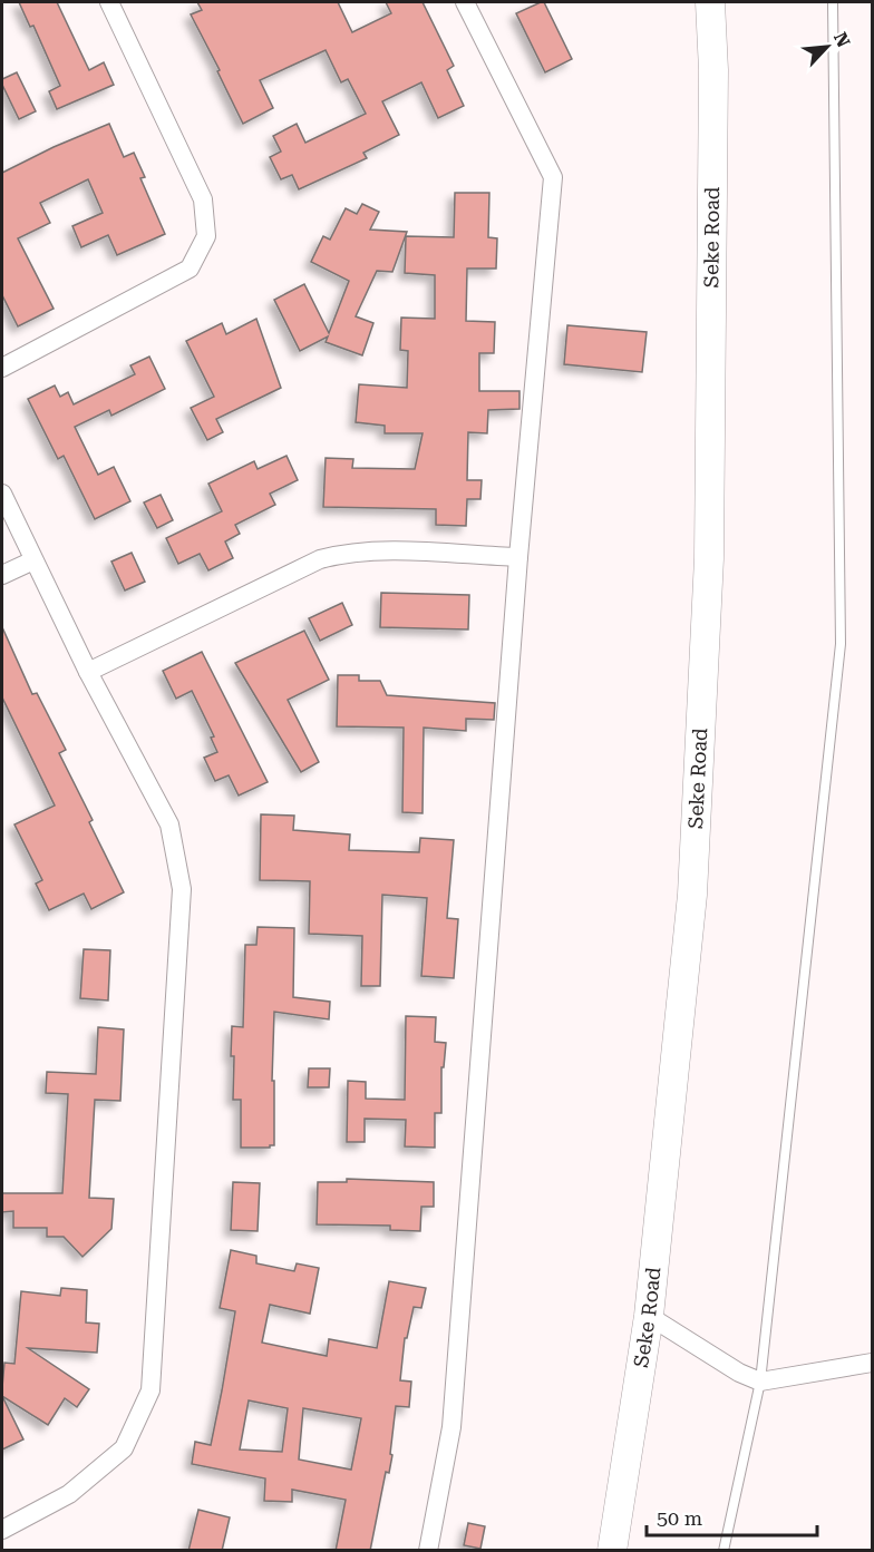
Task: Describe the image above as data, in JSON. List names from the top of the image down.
{
  "streets": {
    "main road": ["Seke Road"]
  },
  "scale_bar": "50 m",
  "north": "top right"
}
